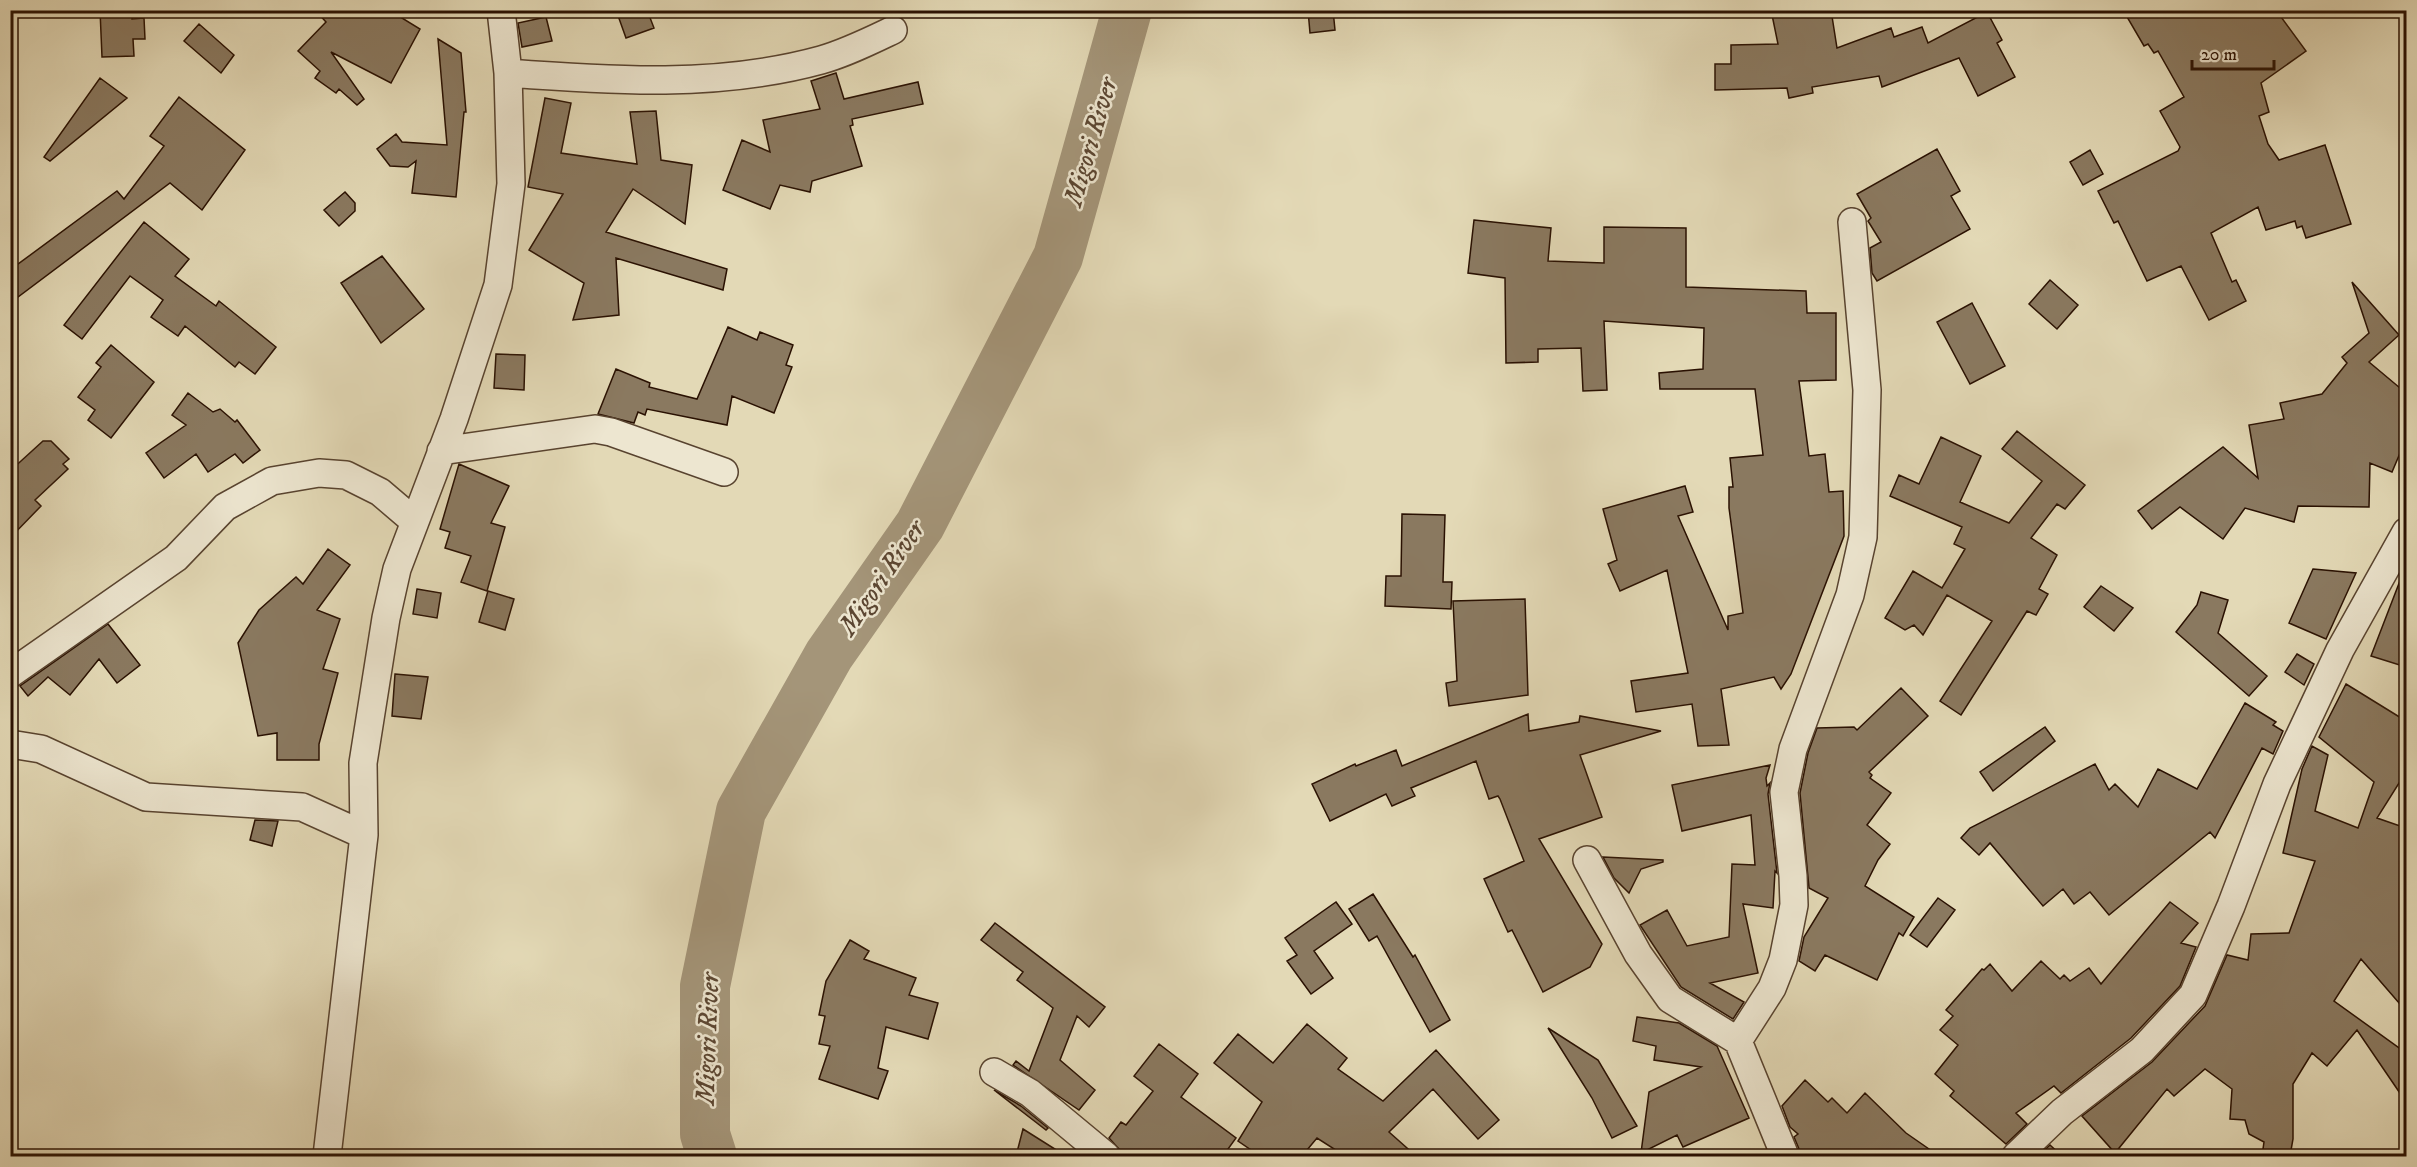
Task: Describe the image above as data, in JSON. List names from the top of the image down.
{
  "water": ["Migori River"],
  "scale_bar": "20 m"
}
